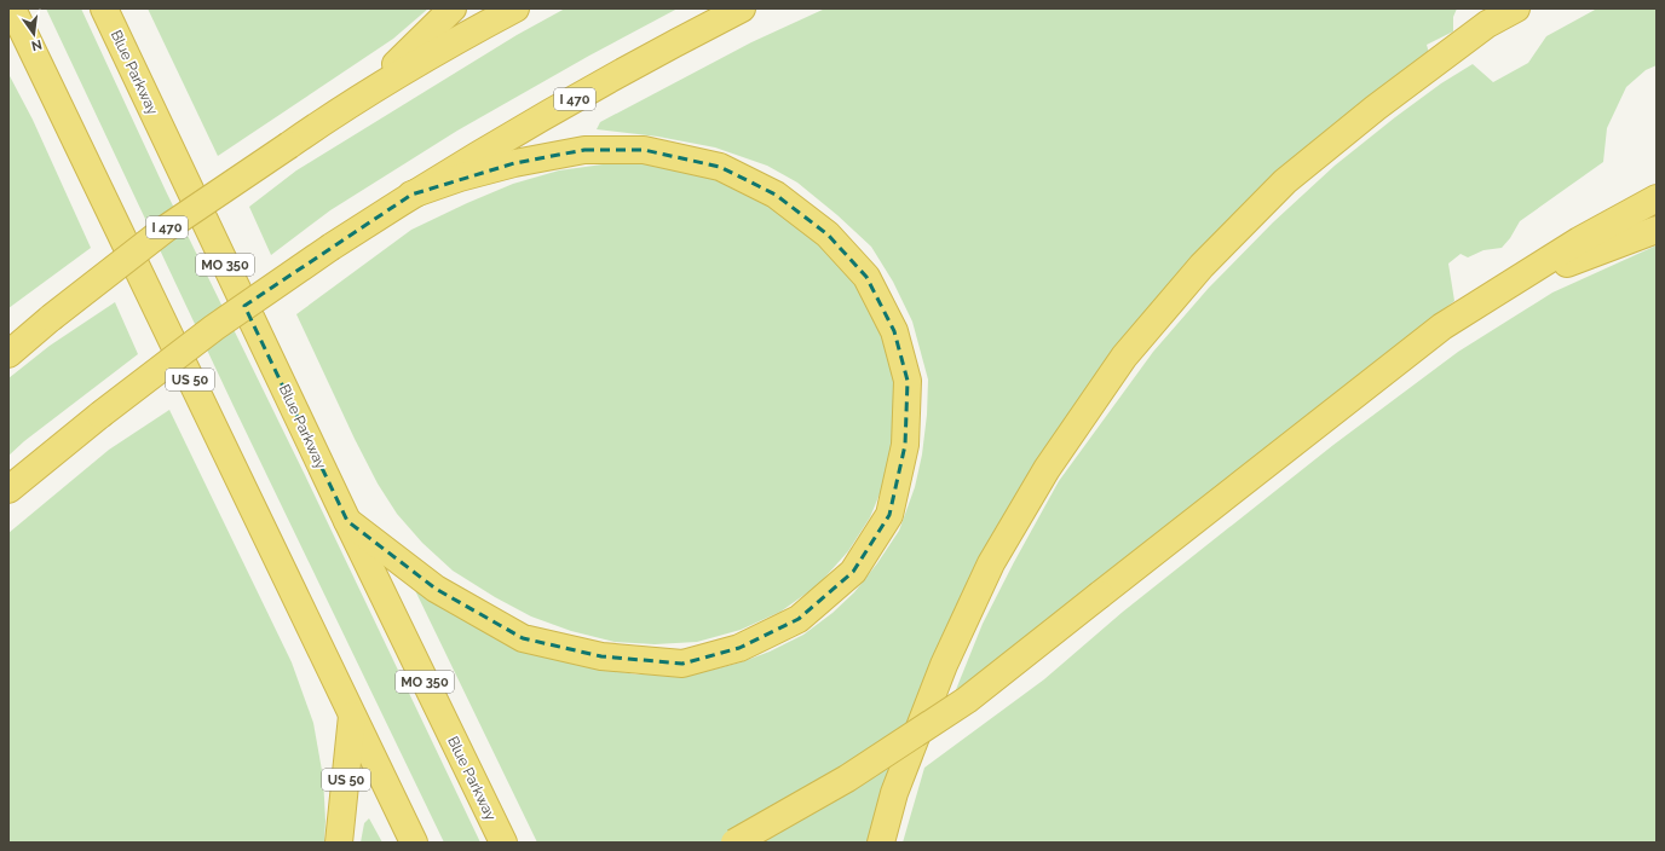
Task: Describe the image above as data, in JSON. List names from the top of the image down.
{
  "streets": {
    "highway": [
      "Blue Parkway",
      "I 470",
      "MO 350",
      "US 50"
    ]
  },
  "north": "bottom"
}
